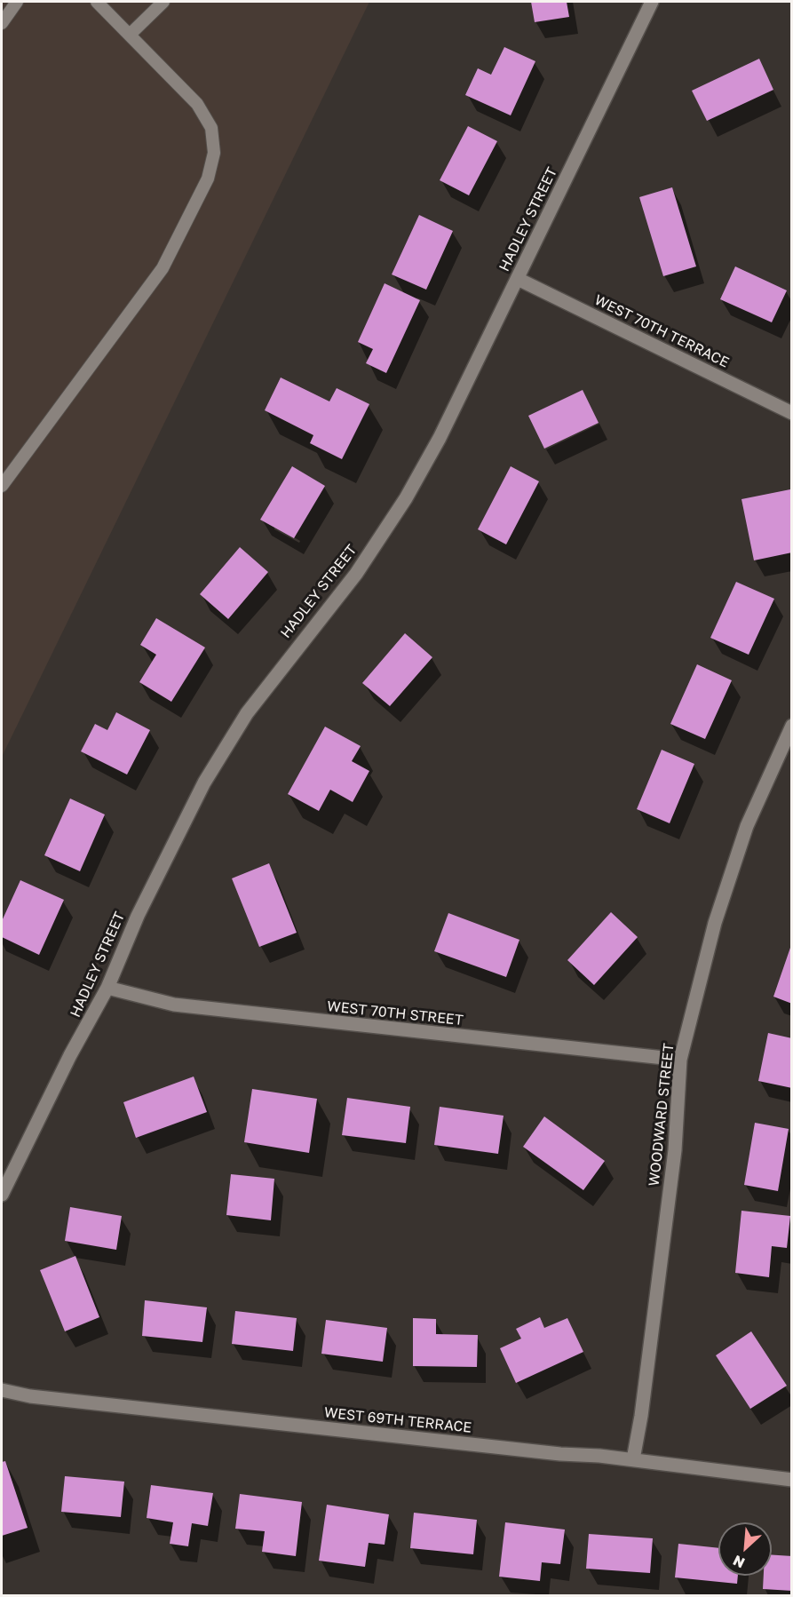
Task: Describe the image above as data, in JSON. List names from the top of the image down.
{
  "streets": {
    "street": [
      "HADLEY STREET",
      "WEST 70TH TERRACE",
      "WEST 70TH STREET",
      "WOODWARD STREET",
      "WEST 69TH TERRACE"
    ]
  },
  "crossings": [
    ["HADLEY STREET", "WEST 70TH TERRACE"],
    ["HADLEY STREET", "WEST 70TH STREET"],
    ["WEST 70TH STREET", "WOODWARD STREET"],
    ["WOODWARD STREET", "WEST 69TH TERRACE"]
  ],
  "north": "bottom left"
}
